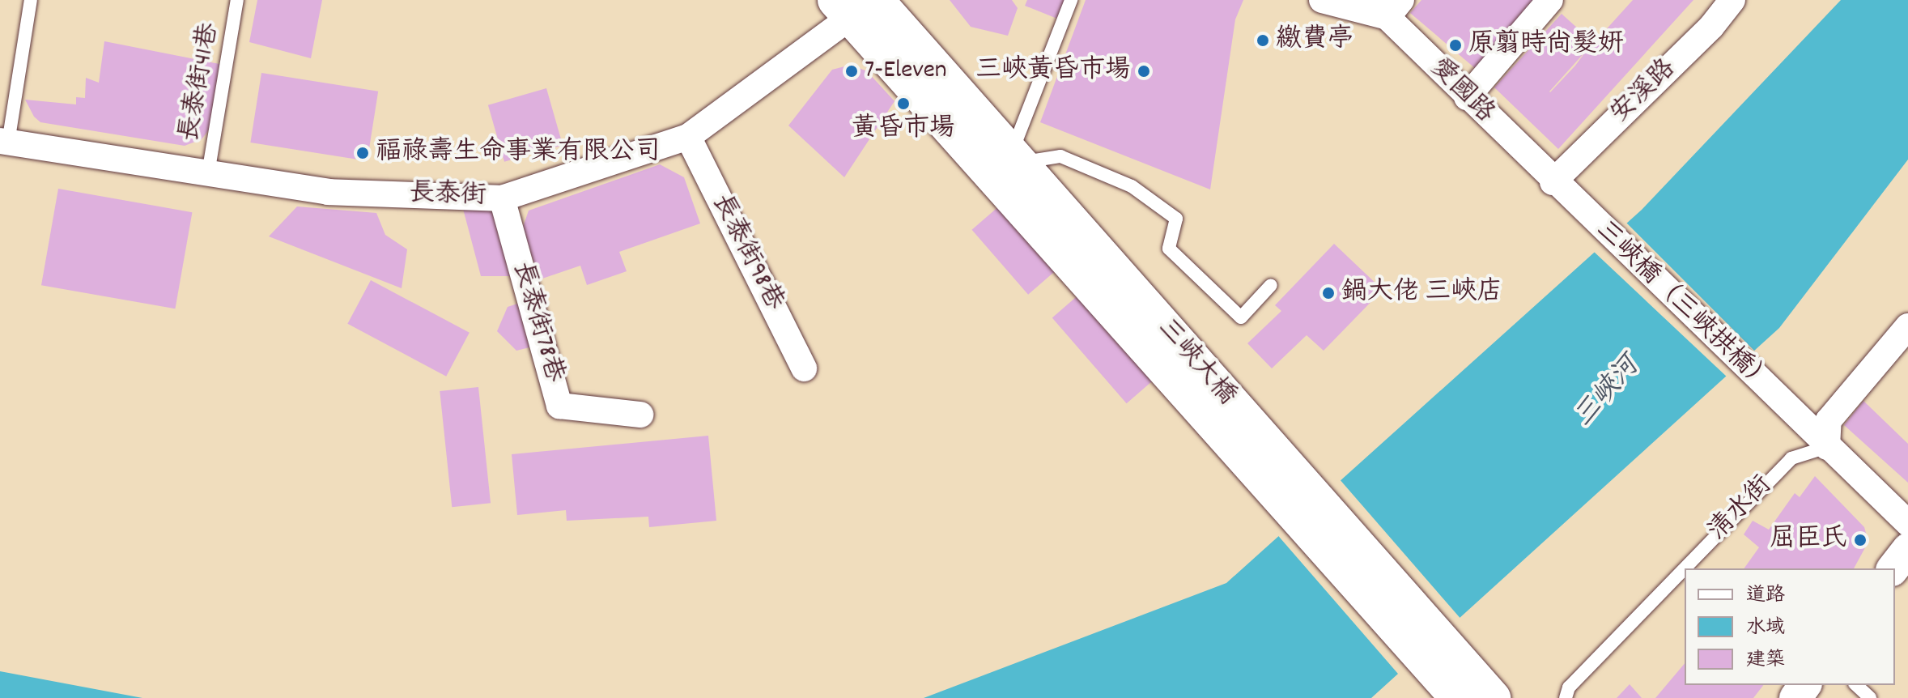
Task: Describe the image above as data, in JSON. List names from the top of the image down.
{
  "streets": {
    "main road": ["三峽大橋"],
    "street": [
      "愛國路",
      "安溪路",
      "長泰街",
      "長泰街98巷",
      "三峽橋（三峽拱橋）",
      "長泰街78巷"
    ],
    "lane": ["長泰街41巷", "清水街"]
  },
  "crossings": [
    ["長泰街41巷", "長泰街"],
    ["愛國路", "安溪路"],
    ["愛國路", "三峽橋（三峽拱橋）"],
    ["安溪路", "三峽橋（三峽拱橋）"],
    ["長泰街", "長泰街98巷"],
    ["長泰街", "長泰街78巷"],
    ["三峽橋（三峽拱橋）", "清水街"]
  ],
  "water": ["三峽河"],
  "places": [
    "繳費亭",
    "原翦時尚髮妍",
    "7-Eleven",
    "三峽黃昏市場",
    "黃昏市場",
    "福祿壽生命事業有限公司",
    "鍋大佬 三峽店",
    "屈臣氏"
  ],
  "legend": ["道路", "水域", "建築"]
}
